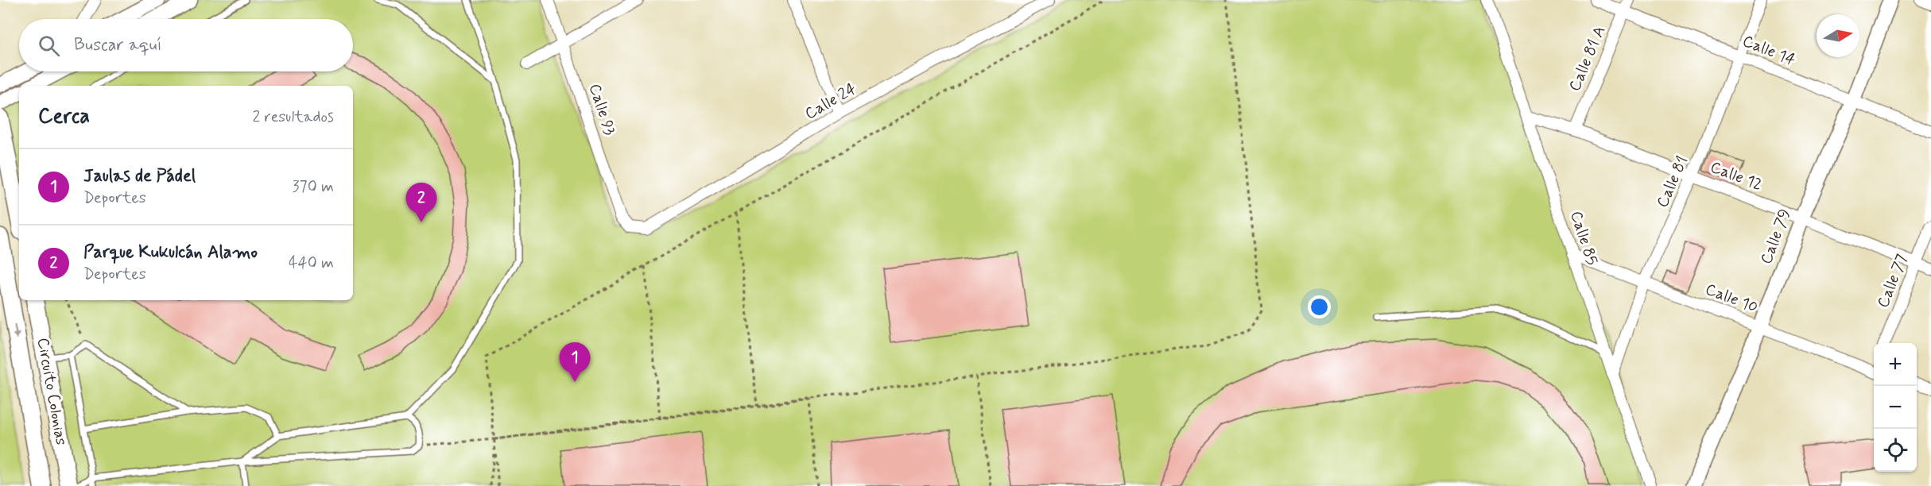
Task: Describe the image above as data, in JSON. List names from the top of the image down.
{
  "streets": {
    "main road": ["Calle 79", "Circuito Colonias"],
    "street": [
      "Calle 14",
      "Calle 81 A",
      "Calle 24",
      "Calle 93",
      "Calle 12",
      "Calle 81",
      "Calle 85",
      "Calle 77",
      "Calle 10"
    ]
  },
  "crossings": [
    ["Calle 14", "Calle 81 A"],
    ["Calle 14", "Calle 81"],
    ["Calle 14", "Calle 79"],
    ["Calle 81 A", "Calle 12"],
    ["Calle 24", "Calle 93"],
    ["Calle 12", "Calle 81"],
    ["Calle 12", "Calle 79"],
    ["Calle 12", "Calle 85"],
    ["Calle 12", "Calle 77"],
    ["Calle 81", "Calle 85"],
    ["Calle 81", "Calle 10"],
    ["Calle 79", "Calle 10"],
    ["Calle 85", "Calle 10"]
  ],
  "north": "right",
  "page": {
    "search": "Buscar aquí",
    "heading": ["Cerca", "2 resultados"],
    "list": [
      {
        "mark": "1",
        "name": "Jaulas de Pádel",
        "note": "Deportes",
        "value": "370 m"
      },
      {
        "mark": "2",
        "name": "Parque Kukulcán Alamo",
        "note": "Deportes",
        "value": "440 m"
      }
    ],
    "pins": ["2", "1"],
    "map_buttons": ["+", "−"]
  }
}
